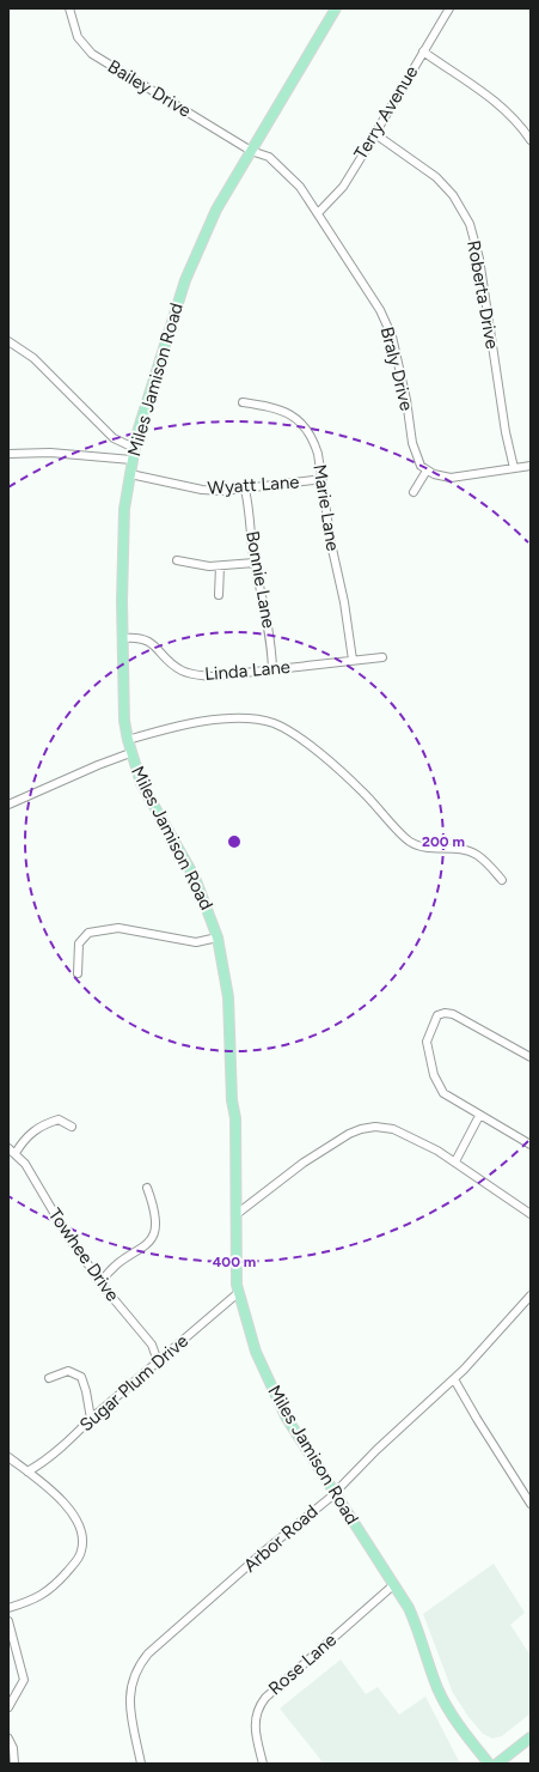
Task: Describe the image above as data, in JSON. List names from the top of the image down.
{
  "streets": {
    "main road": ["Miles Jamison Road"],
    "street": [
      "Bailey Drive",
      "Terry Avenue",
      "Roberta Drive",
      "Braly Drive",
      "Wyatt Lane",
      "Marie Lane",
      "Bonnie Lane",
      "Linda Lane",
      "Towhee Drive",
      "Sugar Plum Drive",
      "Arbor Road",
      "Rose Lane"
    ]
  },
  "crossings": [
    ["Bailey Drive", "Braly Drive"],
    ["Bailey Drive", "Miles Jamison Road"],
    ["Terry Avenue", "Roberta Drive"],
    ["Terry Avenue", "Braly Drive"],
    ["Braly Drive", "Miles Jamison Road"],
    ["Miles Jamison Road", "Wyatt Lane"],
    ["Miles Jamison Road", "Linda Lane"],
    ["Miles Jamison Road", "Sugar Plum Drive"],
    ["Miles Jamison Road", "Arbor Road"],
    ["Miles Jamison Road", "Rose Lane"],
    ["Wyatt Lane", "Marie Lane"],
    ["Wyatt Lane", "Bonnie Lane"],
    ["Marie Lane", "Linda Lane"],
    ["Bonnie Lane", "Linda Lane"],
    ["Towhee Drive", "Sugar Plum Drive"]
  ],
  "rings": ["200 m", "400 m"]
}
